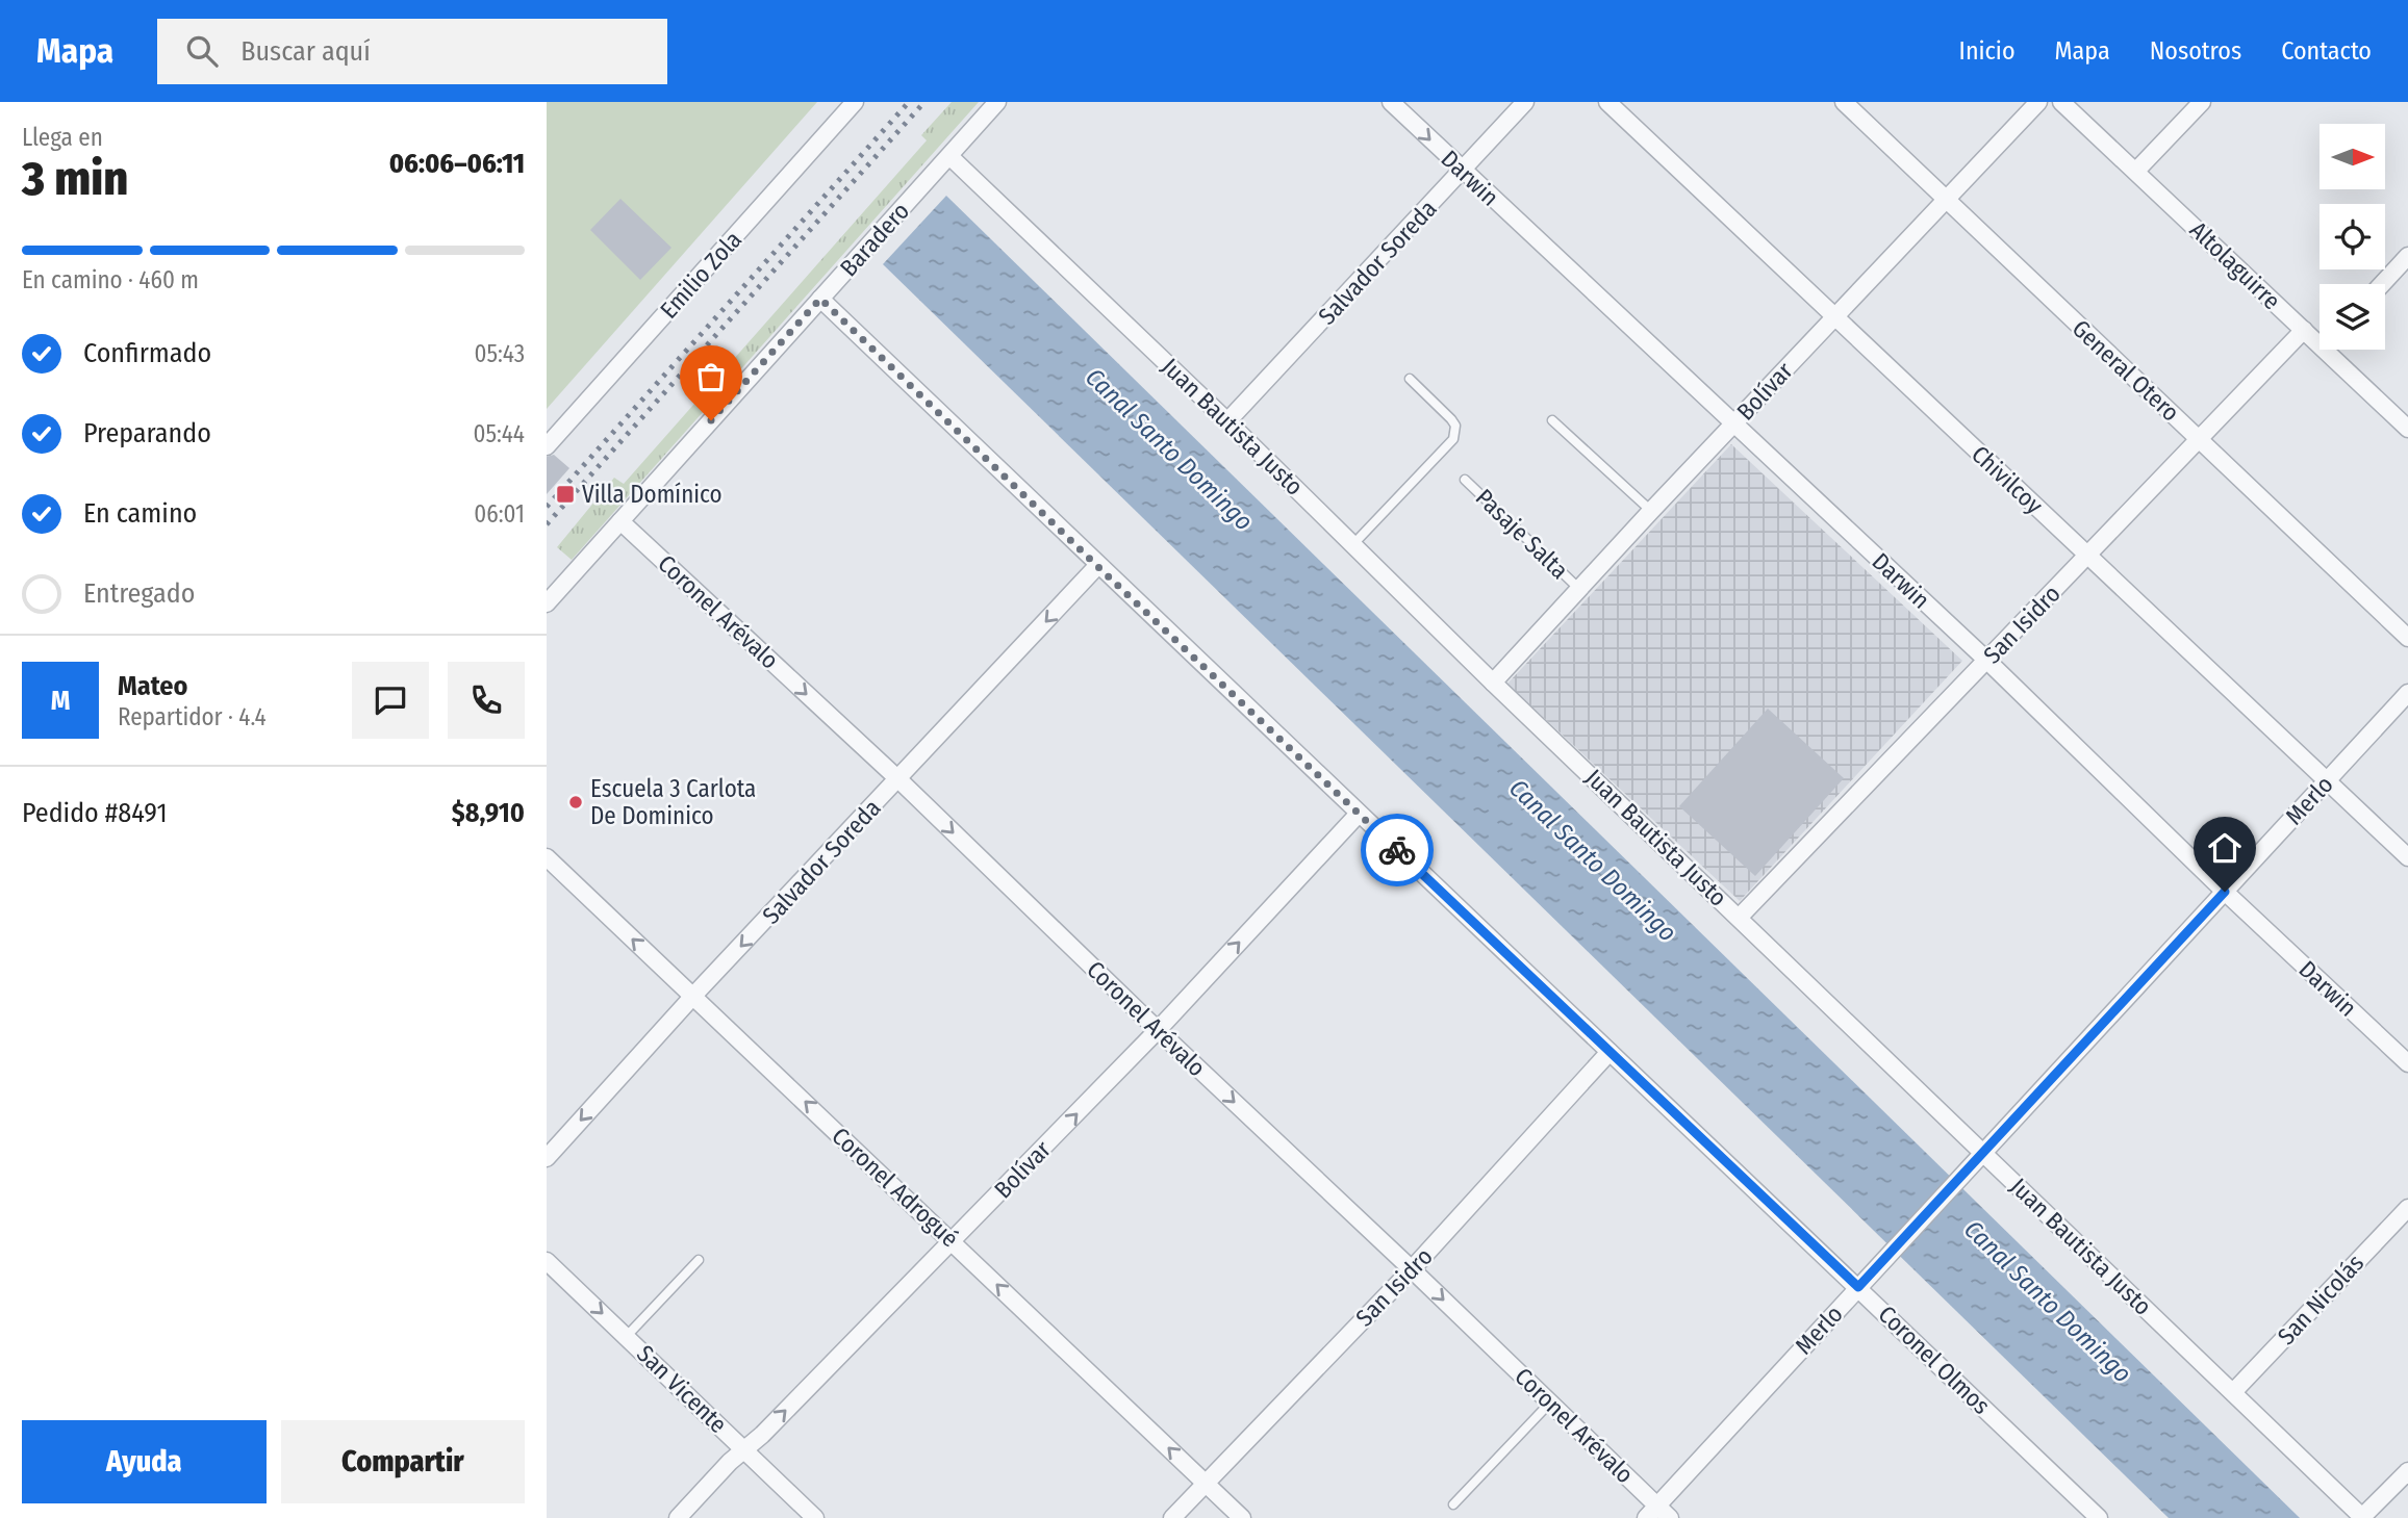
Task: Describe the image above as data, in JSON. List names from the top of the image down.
{
  "streets": {
    "street": [
      "Darwin",
      "Baradero",
      "Salvador Soreda",
      "Altolaguirre",
      "Emilio Zola",
      "General Otero",
      "Bolívar",
      "Juan Bautista Justo",
      "Chivilcoy",
      "Coronel Arévalo",
      "San Isidro",
      "Merlo",
      "Coronel Adrogué",
      "San Nicolás",
      "Coronel Olmos",
      "San Vicente"
    ],
    "lane": ["Pasaje Salta"]
  },
  "crossings": [
    ["Darwin", "Salvador Soreda"],
    ["Darwin", "Bolívar"],
    ["Darwin", "San Isidro"],
    ["Darwin", "Merlo"],
    ["Baradero", "Juan Bautista Justo"],
    ["Baradero", "Coronel Arévalo"],
    ["Baradero", "Coronel Olmos"],
    ["Salvador Soreda", "Juan Bautista Justo"],
    ["Salvador Soreda", "Coronel Arévalo"],
    ["Salvador Soreda", "Coronel Adrogué"],
    ["Salvador Soreda", "Coronel Olmos"],
    ["Altolaguirre", "San Isidro"],
    ["General Otero", "Bolívar"],
    ["General Otero", "San Isidro"],
    ["Bolívar", "Juan Bautista Justo"],
    ["Bolívar", "Chivilcoy"],
    ["Bolívar", "Pasaje Salta"],
    ["Bolívar", "Coronel Arévalo"],
    ["Bolívar", "Coronel Adrogué"],
    ["Bolívar", "Coronel Olmos"],
    ["Bolívar", "San Vicente"],
    ["Juan Bautista Justo", "San Isidro"],
    ["Juan Bautista Justo", "Merlo"],
    ["Juan Bautista Justo", "San Nicolás"],
    ["Chivilcoy", "San Isidro"],
    ["Chivilcoy", "Merlo"],
    ["Coronel Arévalo", "San Isidro"],
    ["Coronel Arévalo", "Merlo"],
    ["San Isidro", "Coronel Adrogué"],
    ["San Isidro", "Coronel Olmos"],
    ["Merlo", "Coronel Olmos"]
  ],
  "one_way": [
    "Salvador Soreda",
    "Bolívar",
    "Coronel Arévalo",
    "Coronel Adrogué"
  ],
  "water": ["Canal Santo Domingo"],
  "places": {
    "transit": ["Villa Domínico"],
    "other": ["Escuela 3 Carlota De Dominico"]
  },
  "north": "right",
  "page": {
    "header": "Mapa",
    "search": "Buscar aquí",
    "nav": [
      "Inicio",
      "Mapa",
      "Nosotros",
      "Contacto"
    ],
    "heading": ["3 min", "Llega en", "06:06–06:11"],
    "panel": [
      "Mateo",
      "Repartidor · 4.4",
      "Pedido #8491",
      "$8,910"
    ],
    "bar": "En camino · 460 m",
    "list": [
      ["Confirmado", "05:43"],
      ["Preparando", "05:44"],
      ["En camino", "06:01"],
      "Entregado"
    ],
    "round": "M",
    "buttons": ["Ayuda", "Compartir"]
  }
}
